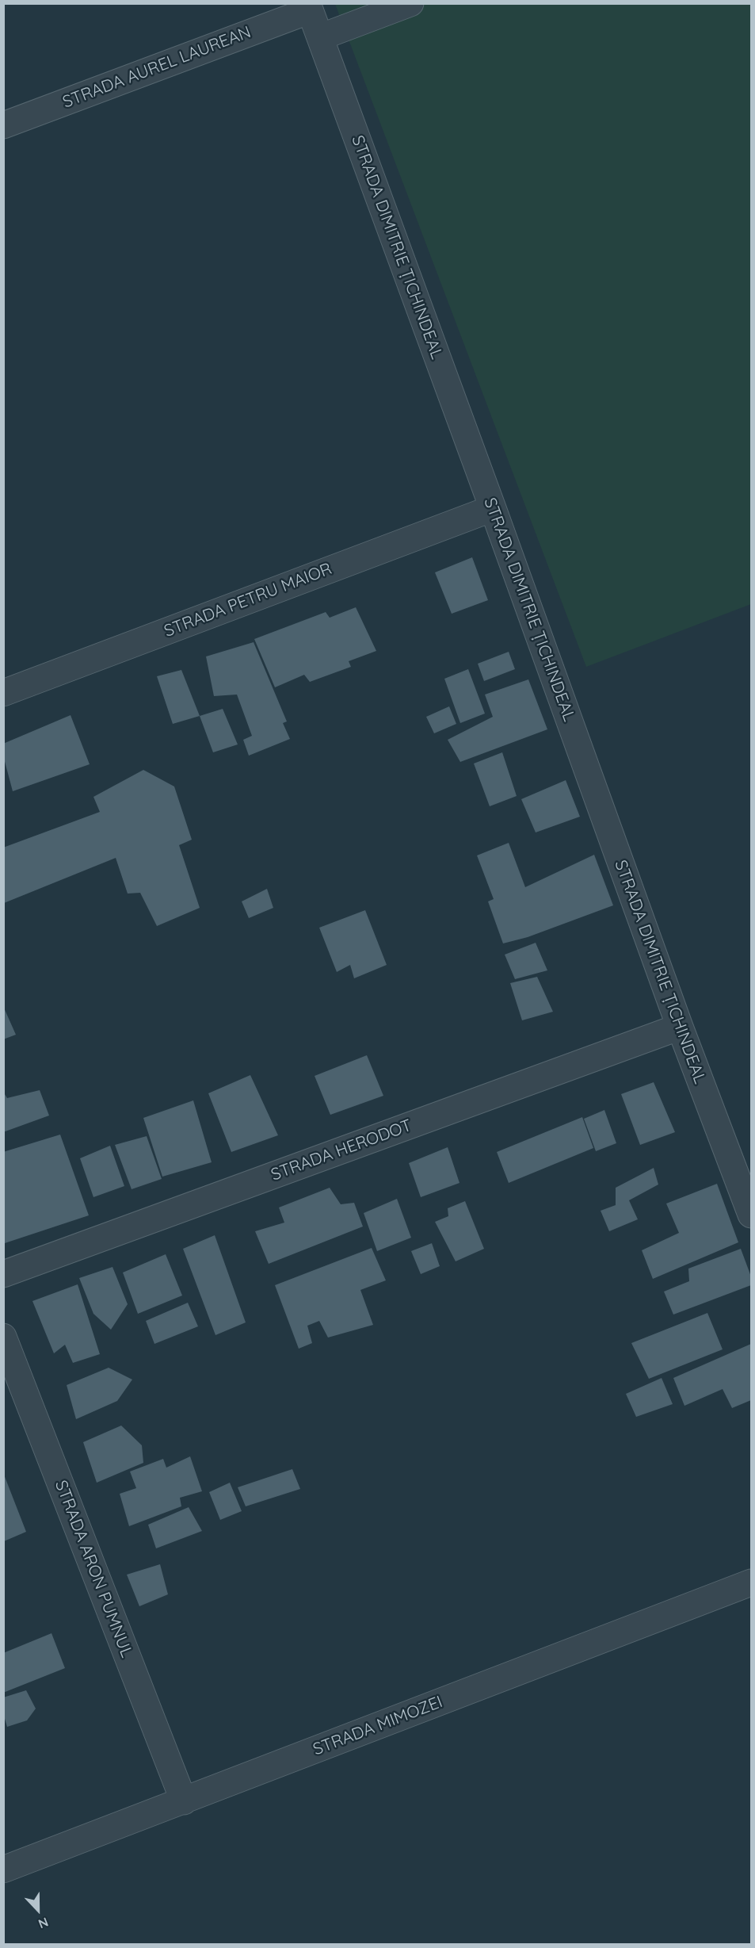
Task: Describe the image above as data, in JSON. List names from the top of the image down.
{
  "streets": {
    "street": [
      "STRADA AUREL LAUREAN",
      "STRADA DIMITRIE ȚICHINDEAL",
      "STRADA PETRU MAIOR",
      "STRADA HERODOT",
      "STRADA ARON PUMNUL",
      "STRADA MIMOZEI"
    ]
  },
  "crossings": [
    ["STRADA AUREL LAUREAN", "STRADA DIMITRIE ȚICHINDEAL"],
    ["STRADA DIMITRIE ȚICHINDEAL", "STRADA PETRU MAIOR"],
    ["STRADA DIMITRIE ȚICHINDEAL", "STRADA HERODOT"],
    ["STRADA ARON PUMNUL", "STRADA MIMOZEI"]
  ],
  "north": "bottom"
}
